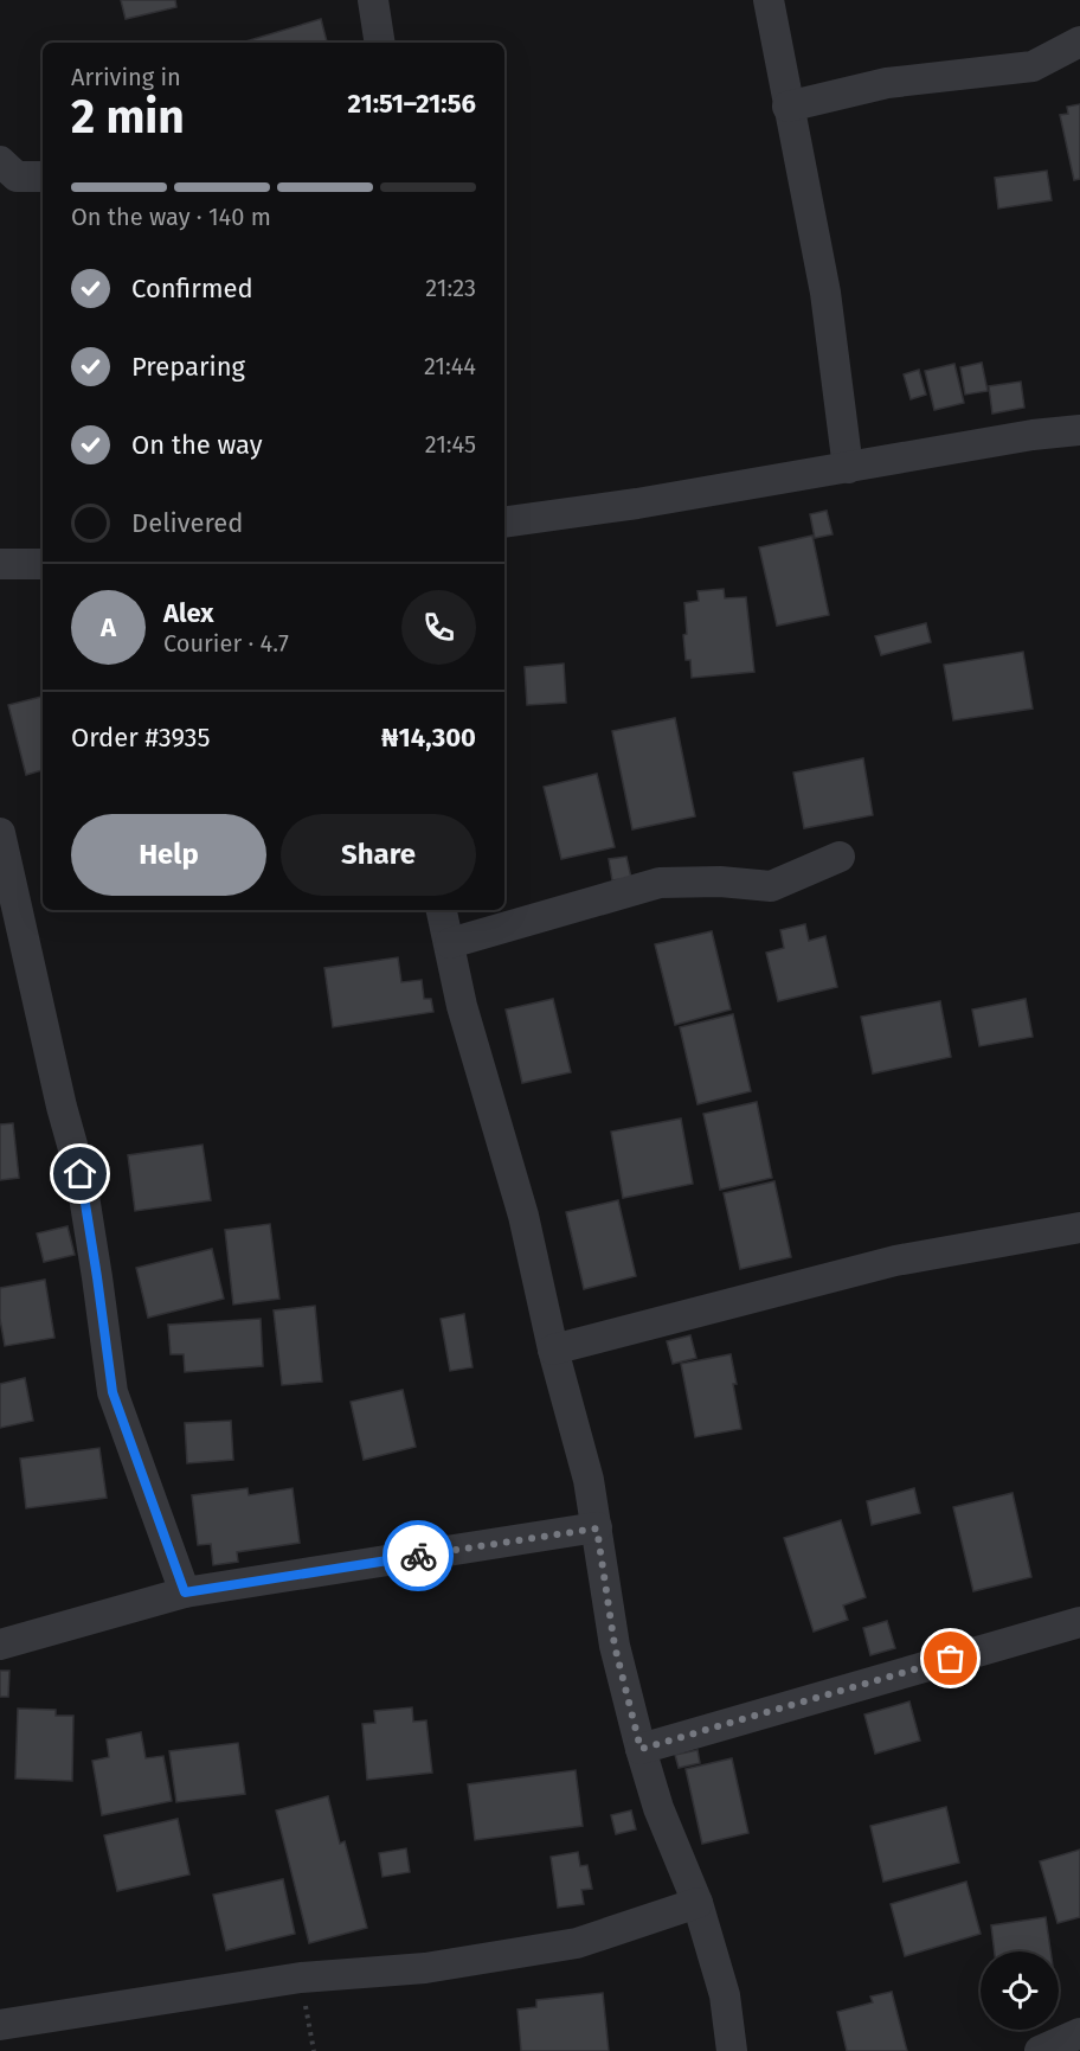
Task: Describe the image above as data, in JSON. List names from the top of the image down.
{
  "page": {
    "heading": ["2 min", "Arriving in", "21:51–21:56"],
    "panel": [
      "Alex",
      "Courier · 4.7",
      "Order #3935",
      "₦14,300"
    ],
    "bar": "On the way · 140 m",
    "list": [
      ["Confirmed", "21:23"],
      ["Preparing", "21:44"],
      ["On the way", "21:45"],
      "Delivered"
    ],
    "round": "A",
    "buttons": ["Help", "Share"]
  }
}
